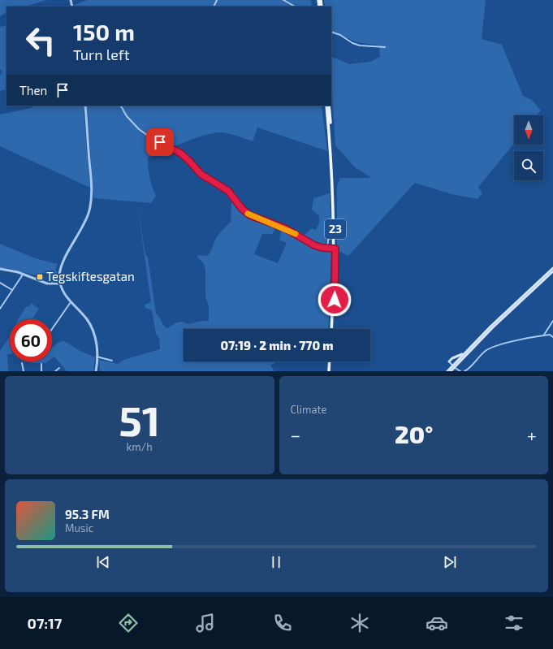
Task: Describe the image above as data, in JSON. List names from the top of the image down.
{
  "streets": {
    "main road": ["23"]
  },
  "places": {
    "transit": ["Tegskiftesgatan"]
  },
  "north": "bottom",
  "page": {
    "turn": ["150 m", "Turn left"],
    "then": "Then",
    "limit": "60",
    "trip": "07:19 · 2 min · 770 m",
    "tile": [
      ["51", "km/h"],
      "Climate"
    ],
    "heat": ["−", "20°", "+"],
    "song": ["95.3 FM", "Music"],
    "tabs": "07:17"
  }
}
